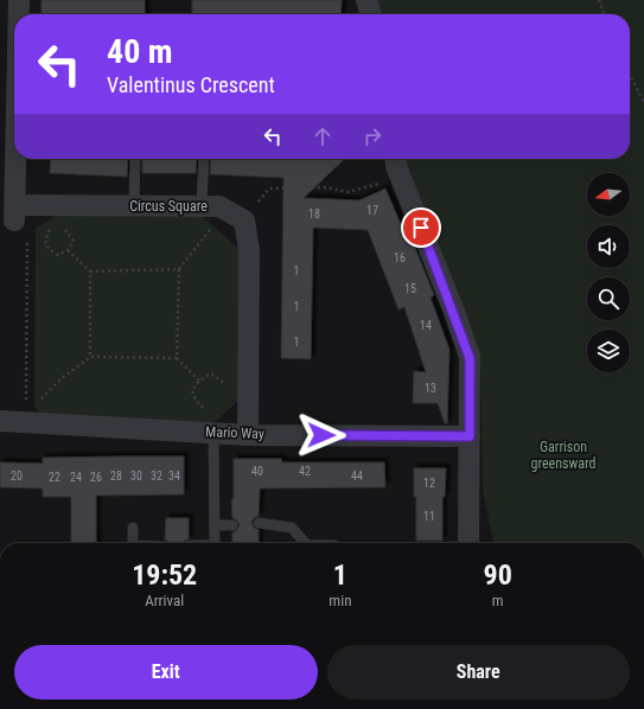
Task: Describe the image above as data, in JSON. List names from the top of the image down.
{
  "streets": {
    "street": ["Circus Square", "Mario Way"]
  },
  "parks": ["Garrison greensward"],
  "house_numbers": [
    "17",
    "18",
    "16",
    "1",
    "15",
    "1",
    "14",
    "1",
    "13",
    "40",
    "42",
    "20",
    "28",
    "30",
    "32",
    "34",
    "44",
    "22",
    "24",
    "26",
    "12",
    "11"
  ],
  "north": "left",
  "page": {
    "turn": ["40 m", "Valentinus Crescent"],
    "eta": [
      "19:52",
      "Arrival",
      "1",
      "min",
      "90",
      "m"
    ],
    "buttons": ["Exit", "Share"]
  }
}
